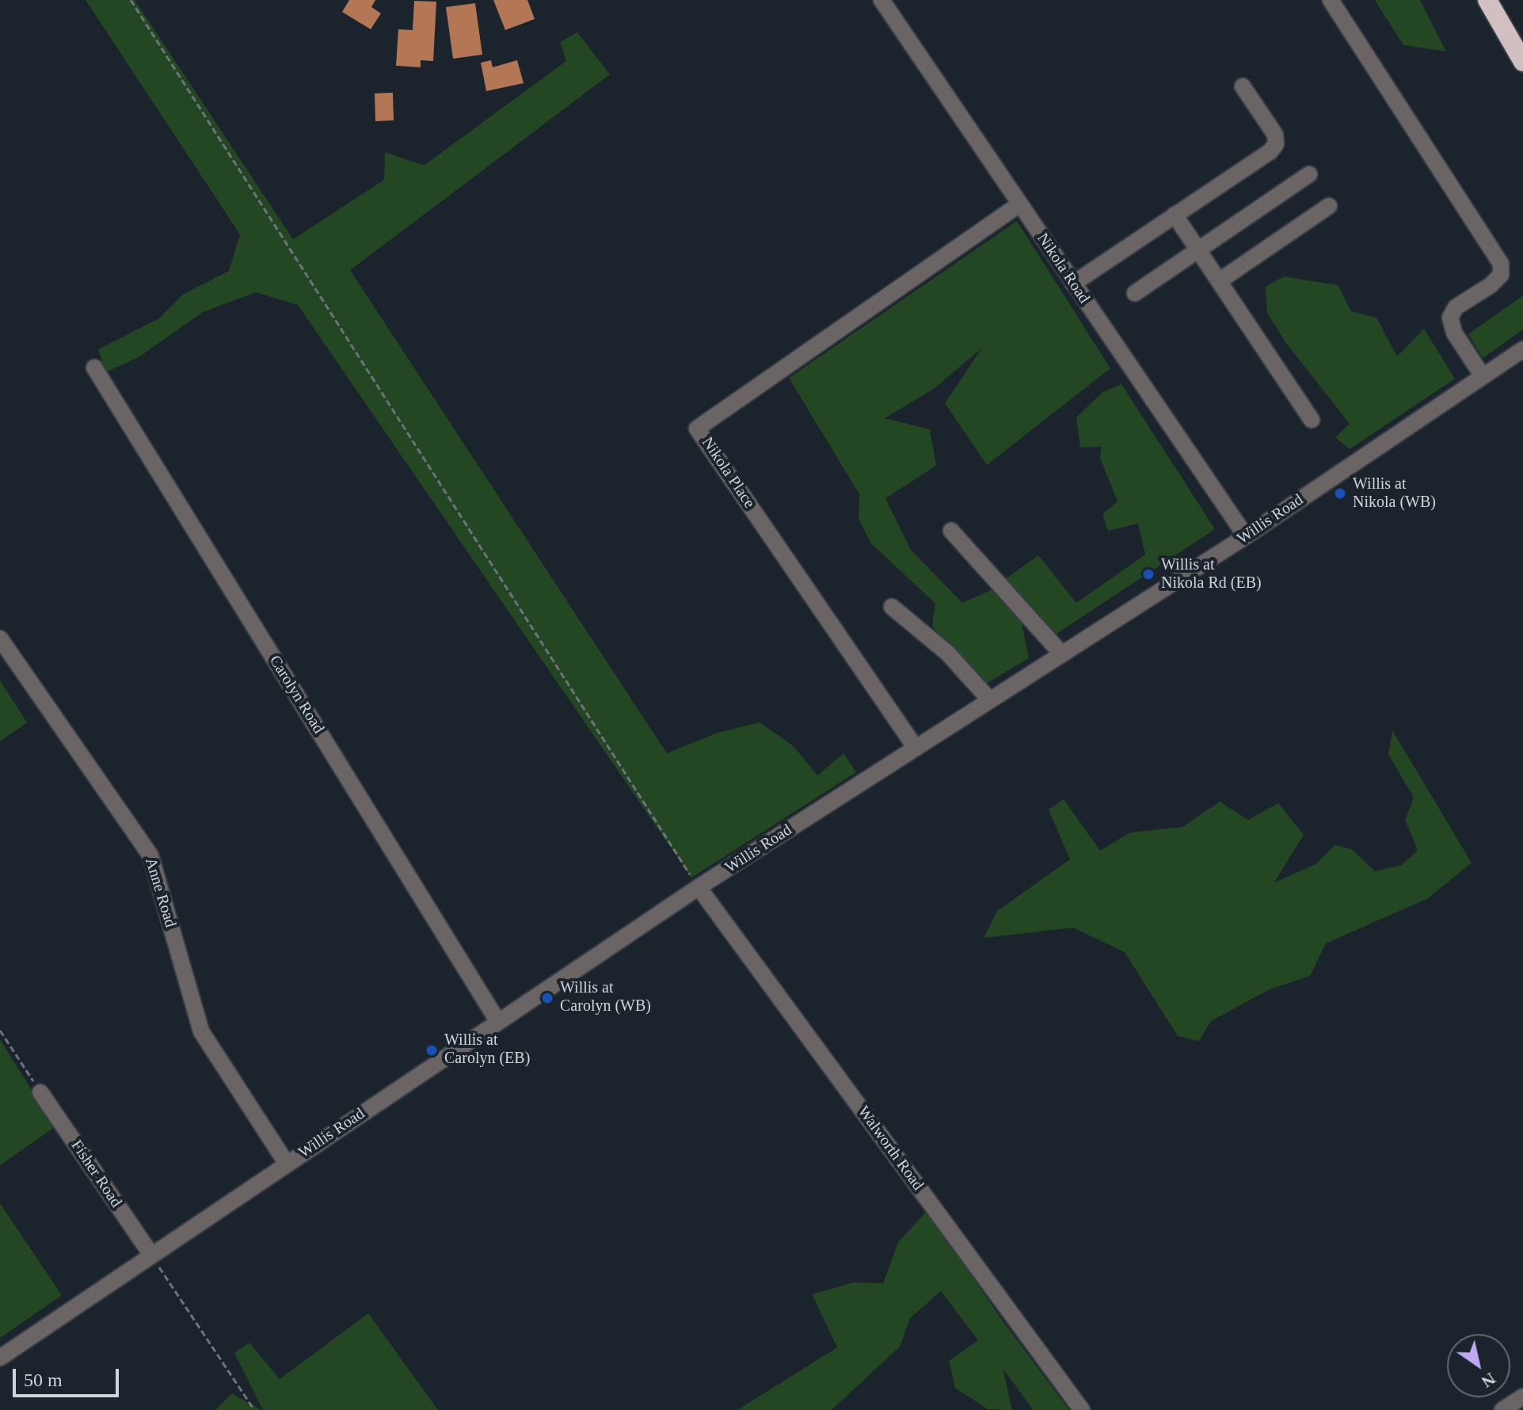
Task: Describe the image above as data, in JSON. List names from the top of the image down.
{
  "streets": {
    "street": [
      "Nikola Road",
      "Nikola Place",
      "Willis Road",
      "Carolyn Road",
      "Anne Road",
      "Walworth Road",
      "Fisher Road"
    ]
  },
  "crossings": [
    ["Nikola Road", "Nikola Place"],
    ["Nikola Road", "Willis Road"],
    ["Nikola Place", "Willis Road"],
    ["Willis Road", "Carolyn Road"],
    ["Willis Road", "Anne Road"],
    ["Willis Road", "Walworth Road"],
    ["Willis Road", "Fisher Road"]
  ],
  "places": [
    "Willis at Nikola (WB)",
    "Willis at Nikola Rd (EB)",
    "Willis at Carolyn (WB)",
    "Willis at Carolyn (EB)"
  ],
  "scale_bar": "50 m",
  "north": "bottom right"
}
